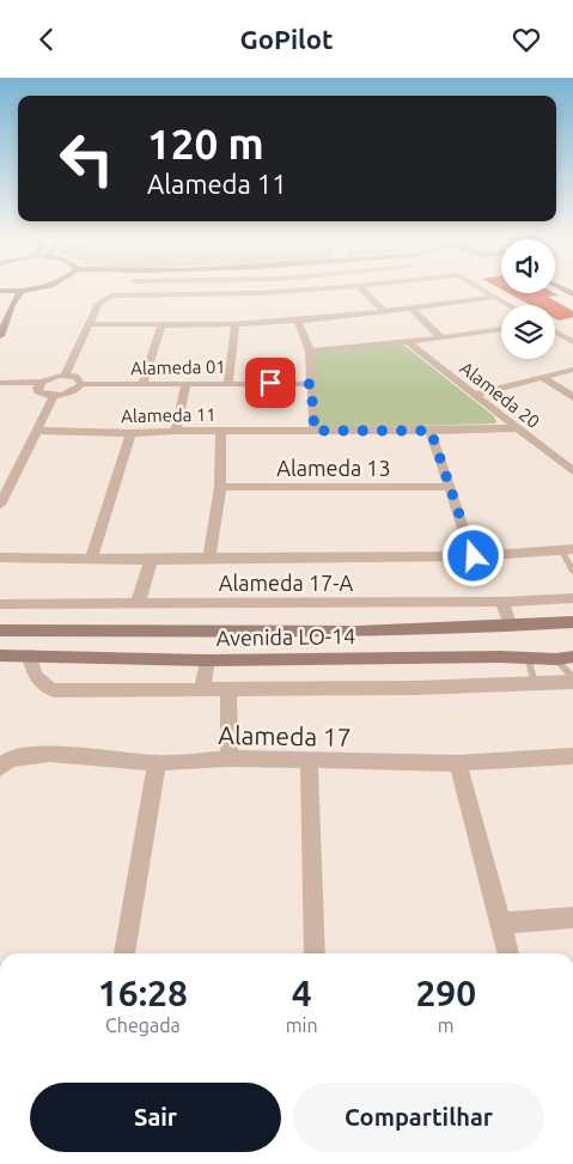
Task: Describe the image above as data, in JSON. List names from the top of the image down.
{
  "streets": {
    "street": [
      "Alameda 01",
      "Alameda 20",
      "Alameda 11",
      "Alameda 13",
      "Alameda 17-A",
      "Avenida LO-14",
      "Alameda 17"
    ]
  },
  "crossings": [
    ["Alameda 20", "Alameda 11"]
  ],
  "page": {
    "header": "GoPilot",
    "turn": ["120 m", "Alameda 11"],
    "eta": [
      "16:28",
      "Chegada",
      "4",
      "min",
      "290",
      "m"
    ],
    "buttons": ["Sair", "Compartilhar"]
  }
}
